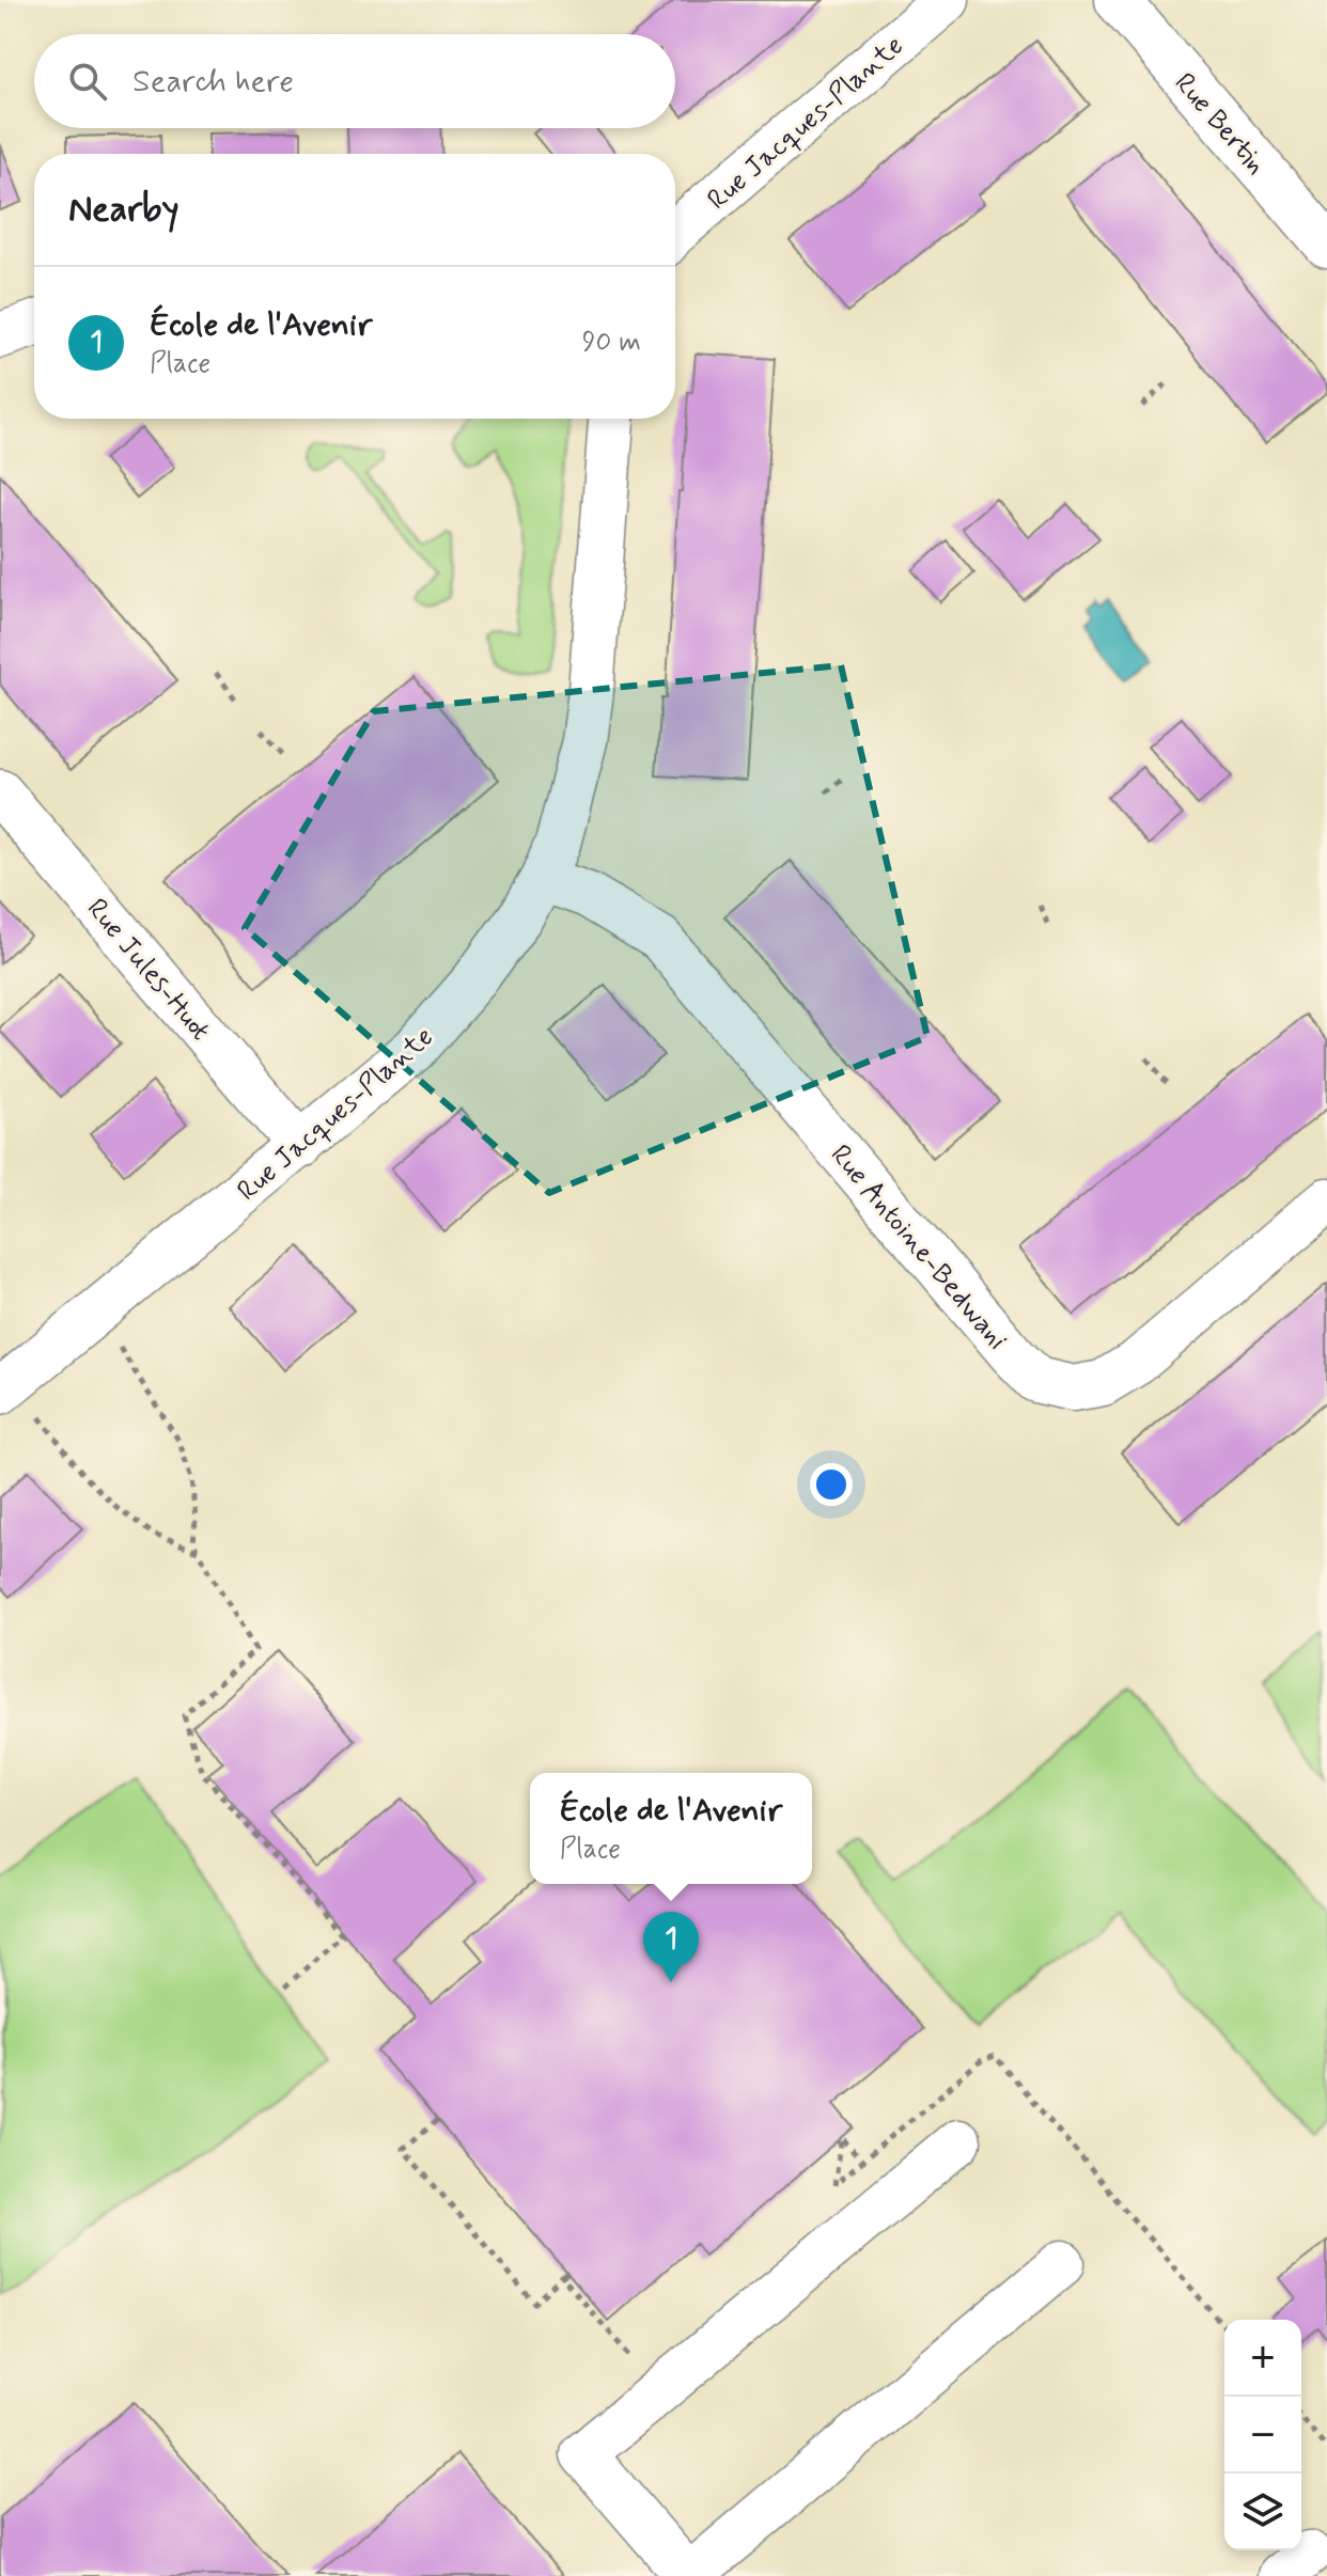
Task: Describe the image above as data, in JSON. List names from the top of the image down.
{
  "streets": {
    "street": [
      "Rue Jacques-Plante",
      "Rue Bertin",
      "Rue Jules-Huot",
      "Rue Antoine-Bedwani"
    ]
  },
  "crossings": [
    ["Rue Jacques-Plante", "Rue Jules-Huot"],
    ["Rue Jacques-Plante", "Rue Antoine-Bedwani"]
  ],
  "page": {
    "search": "Search here",
    "heading": "Nearby",
    "list": [
      {
        "mark": "1",
        "name": "École de l'Avenir",
        "note": "Place",
        "value": "90 m"
      }
    ],
    "popup": ["École de l'Avenir", "Place"],
    "pins": "1",
    "map_buttons": ["+", "−"]
  }
}
